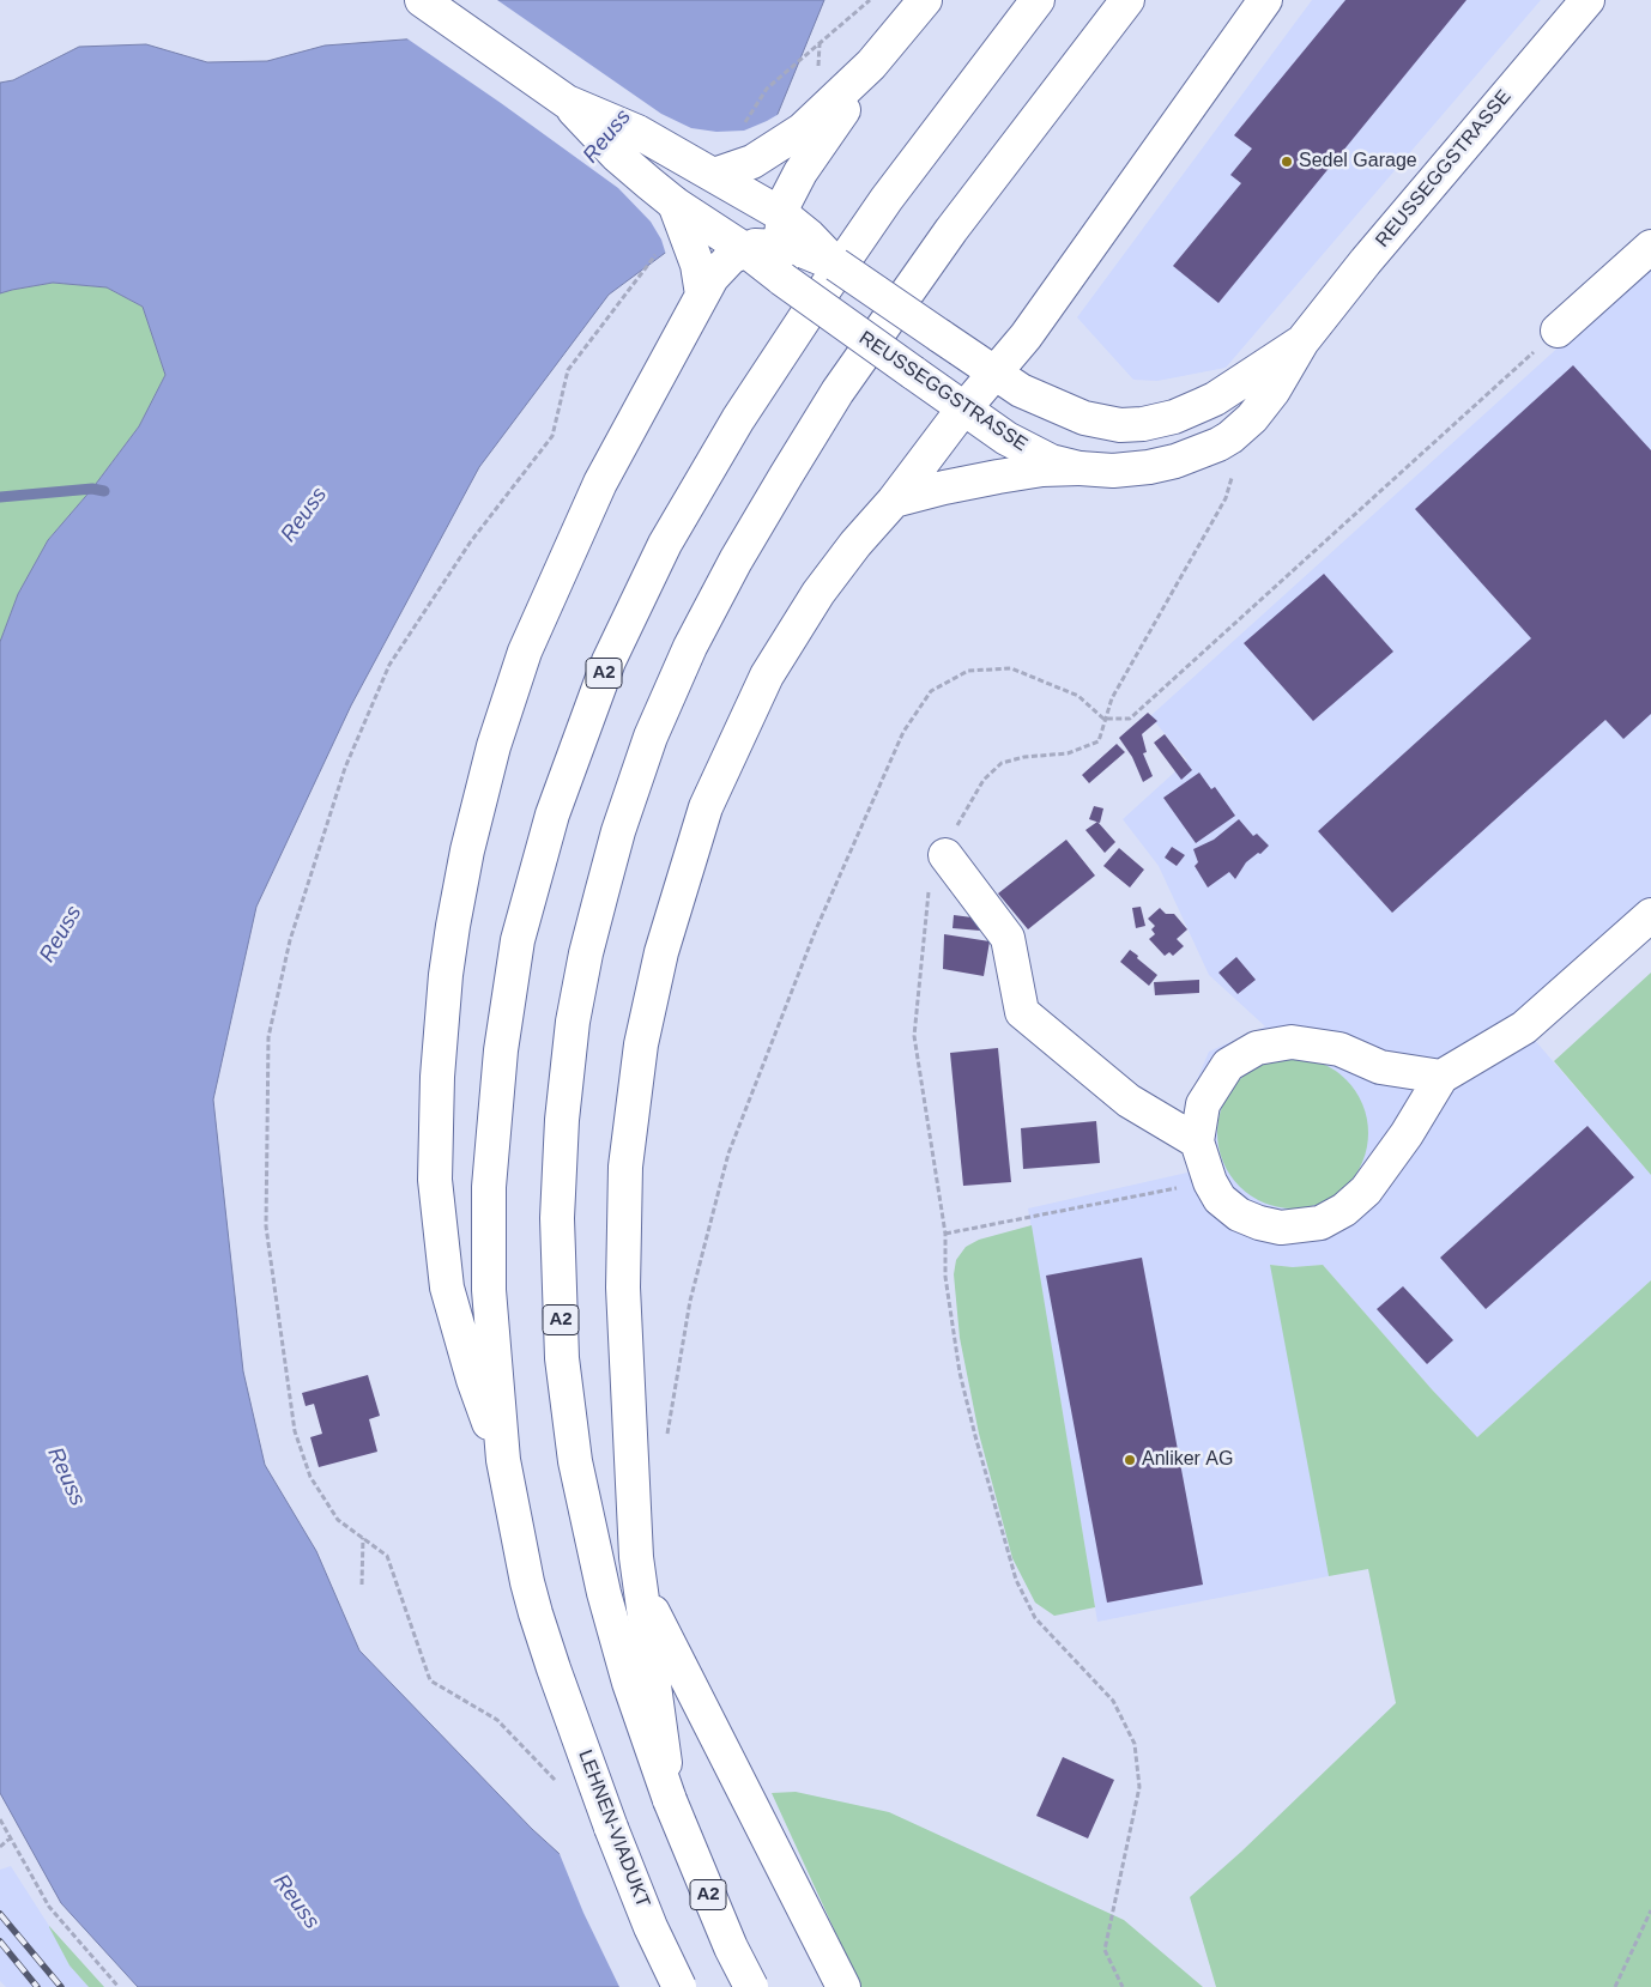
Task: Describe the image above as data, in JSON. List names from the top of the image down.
{
  "streets": {
    "main road": ["REUSSEGGSTRASSE", "A2", "LEHNEN-VIADUKT"]
  },
  "crossings": [
    ["A2", "LEHNEN-VIADUKT"]
  ],
  "water": ["Reuss"],
  "places": ["Sedel Garage", "Anliker AG"]
}
